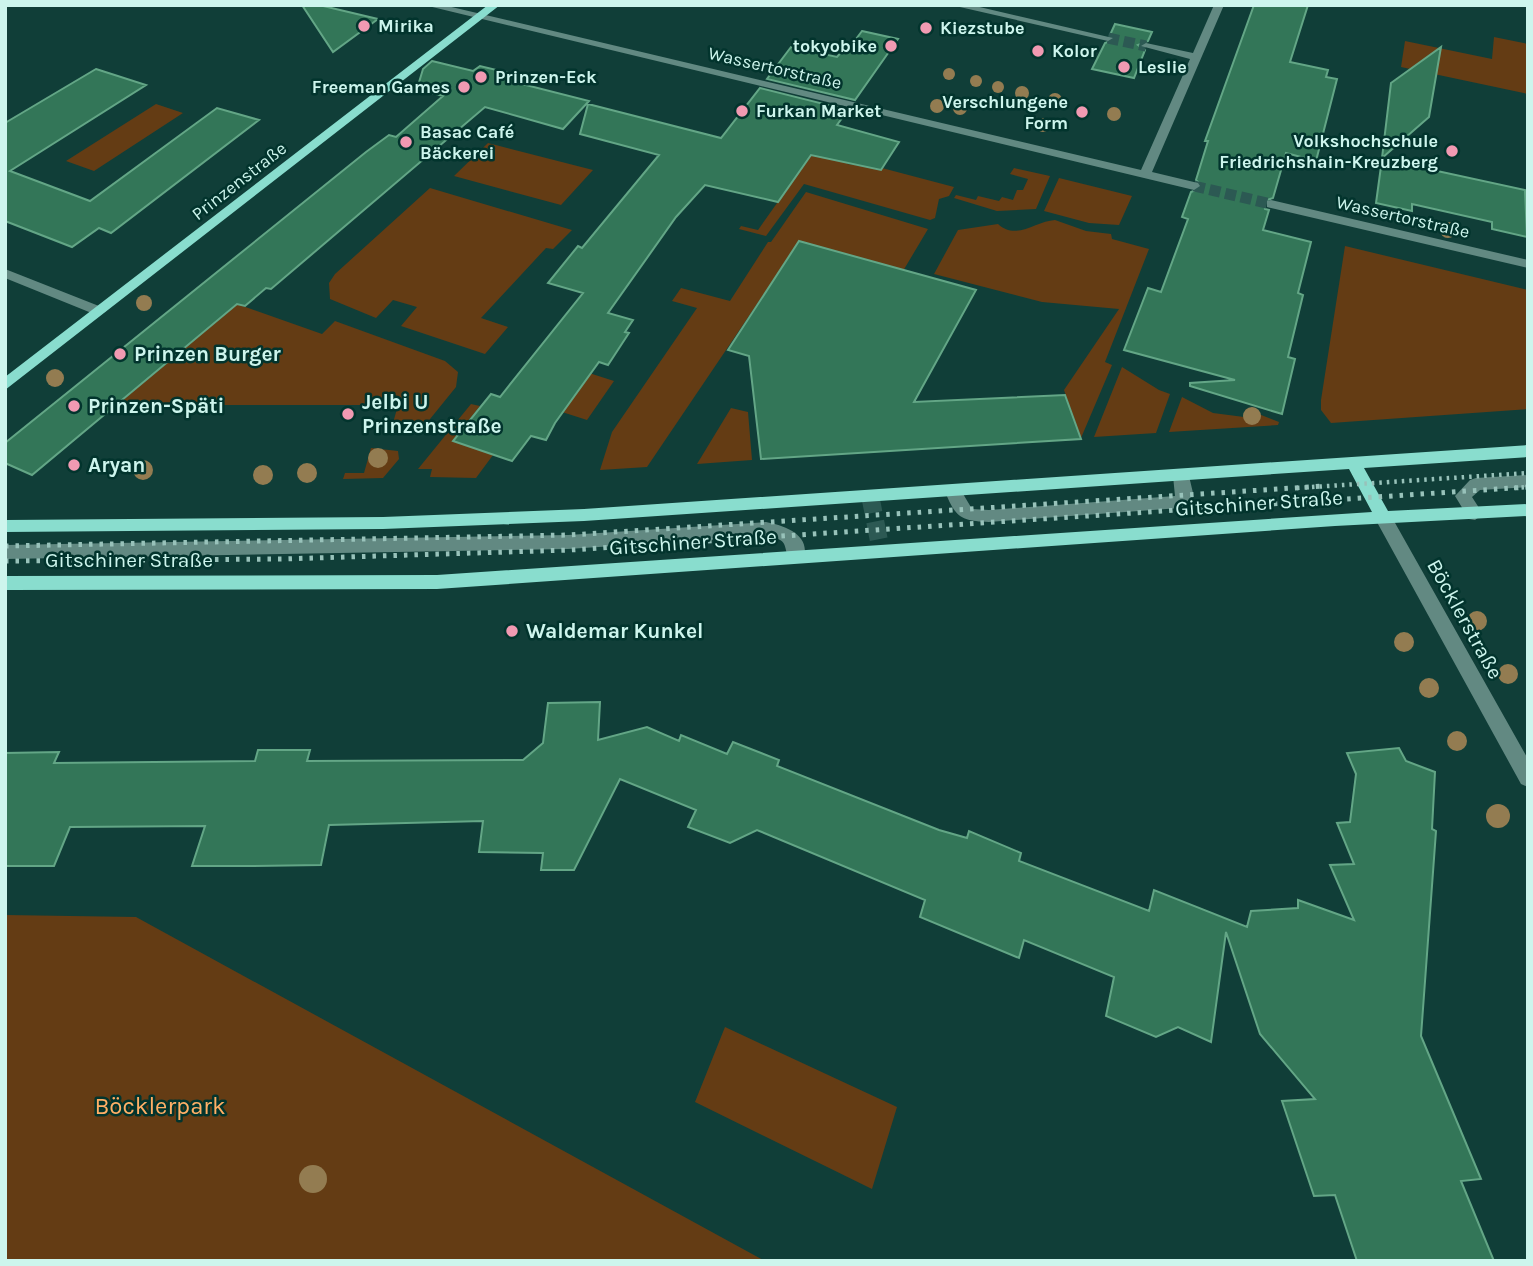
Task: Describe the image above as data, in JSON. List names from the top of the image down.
{
  "streets": {
    "main road": ["Prinzenstraße", "Gitschiner Straße"],
    "street": ["Wassertorstraße", "Böcklerstraße"]
  },
  "crossings": [
    ["Wassertorstraße", "Prinzenstraße"],
    ["Gitschiner Straße", "Böcklerstraße"]
  ],
  "parks": ["Böcklerpark"],
  "places": [
    "Mirika",
    "Kiezstube",
    "tokyobike",
    "Kolor",
    "Leslie",
    "Prinzen-Eck",
    "Freeman Games",
    "Furkan Market",
    "Verschlungene Form",
    "Basac Café Bäckerei",
    "Volkshochschule Friedrichshain-Kreuzberg",
    "Prinzen Burger",
    "Prinzen-Späti",
    "Jelbi U Prinzenstraße",
    "Aryan",
    "Waldemar Kunkel"
  ]
}
